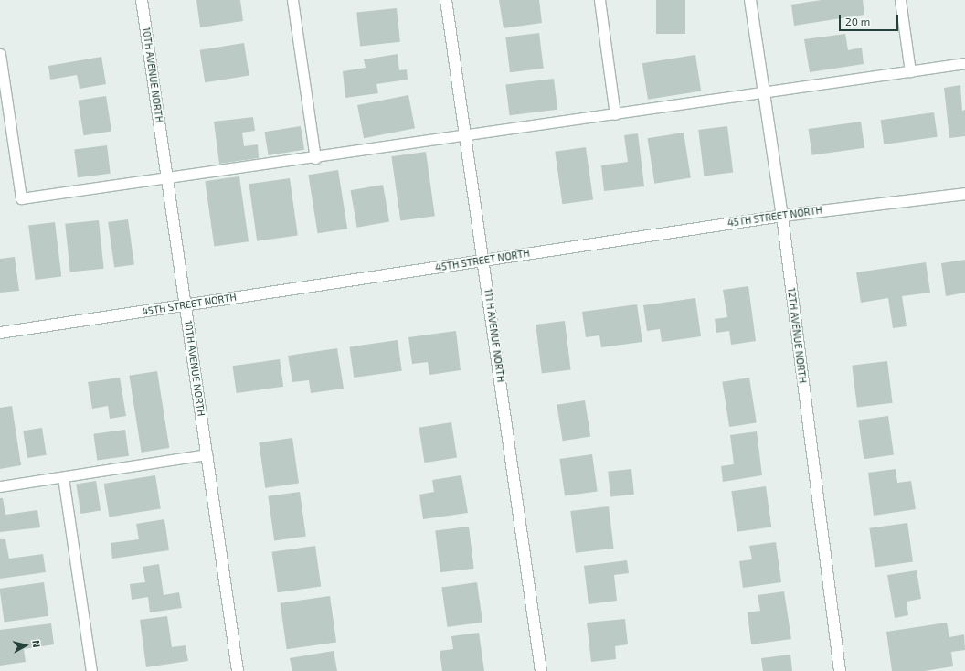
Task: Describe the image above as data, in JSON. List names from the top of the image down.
{
  "streets": {
    "street": [
      "10TH AVENUE NORTH",
      "45TH STREET NORTH",
      "11TH AVENUE NORTH",
      "12TH AVENUE NORTH"
    ]
  },
  "crossings": [
    ["10TH AVENUE NORTH", "45TH STREET NORTH"],
    ["45TH STREET NORTH", "11TH AVENUE NORTH"],
    ["45TH STREET NORTH", "12TH AVENUE NORTH"]
  ],
  "scale_bar": "20 m",
  "north": "right"
}
